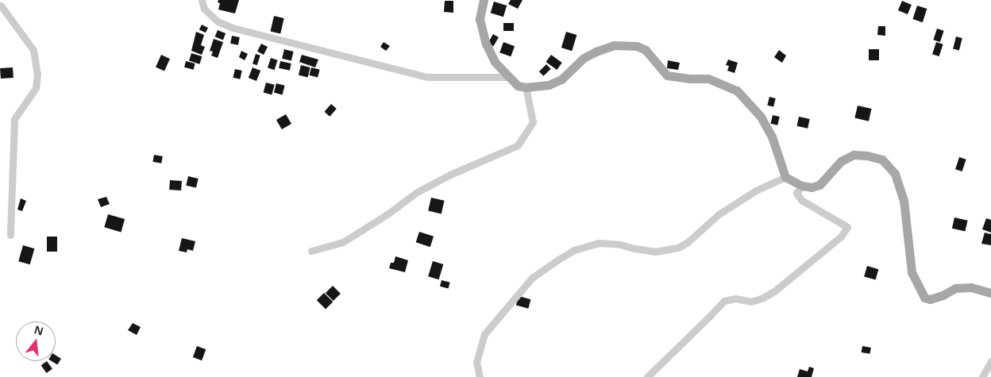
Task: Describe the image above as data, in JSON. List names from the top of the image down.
{
  "north": "top"
}
